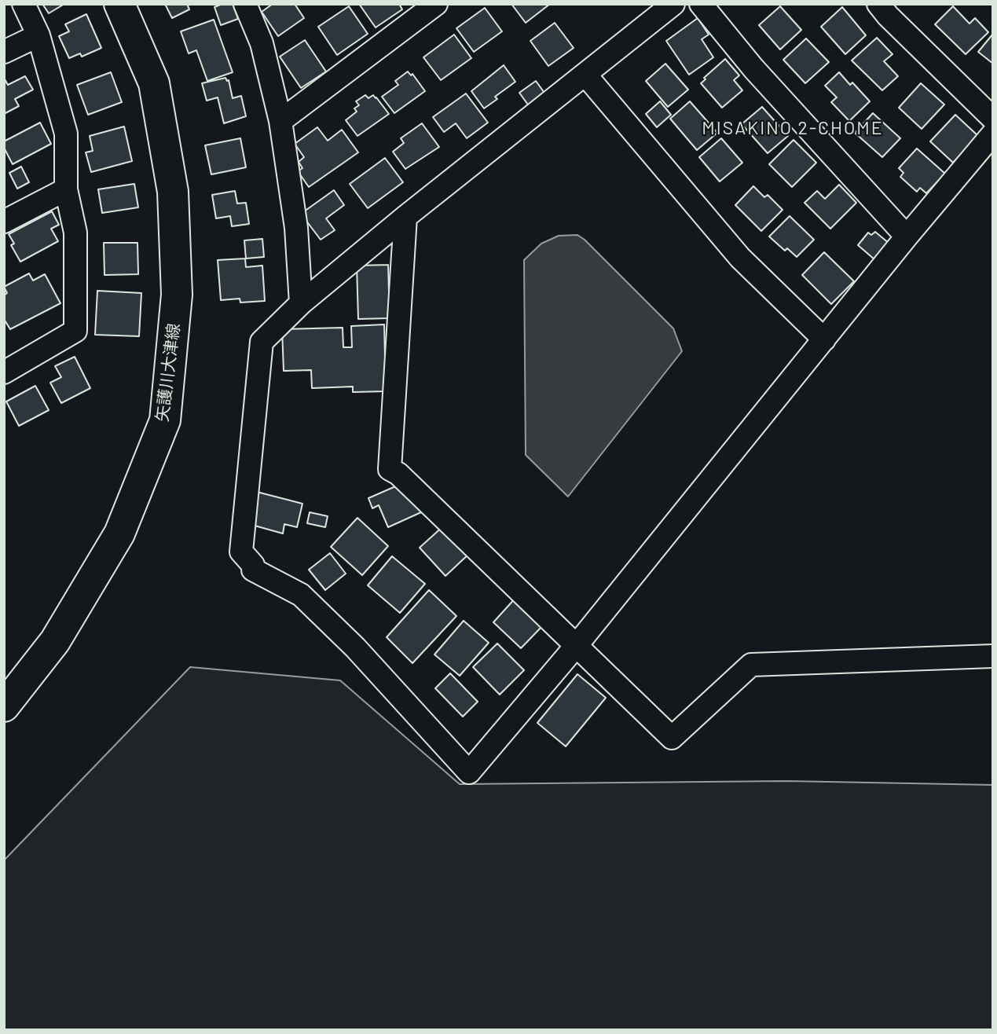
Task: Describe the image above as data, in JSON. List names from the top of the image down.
{
  "streets": {
    "main road": ["矢護川大津線"]
  },
  "districts": ["MISAKINO 2-CHOME"]
}
